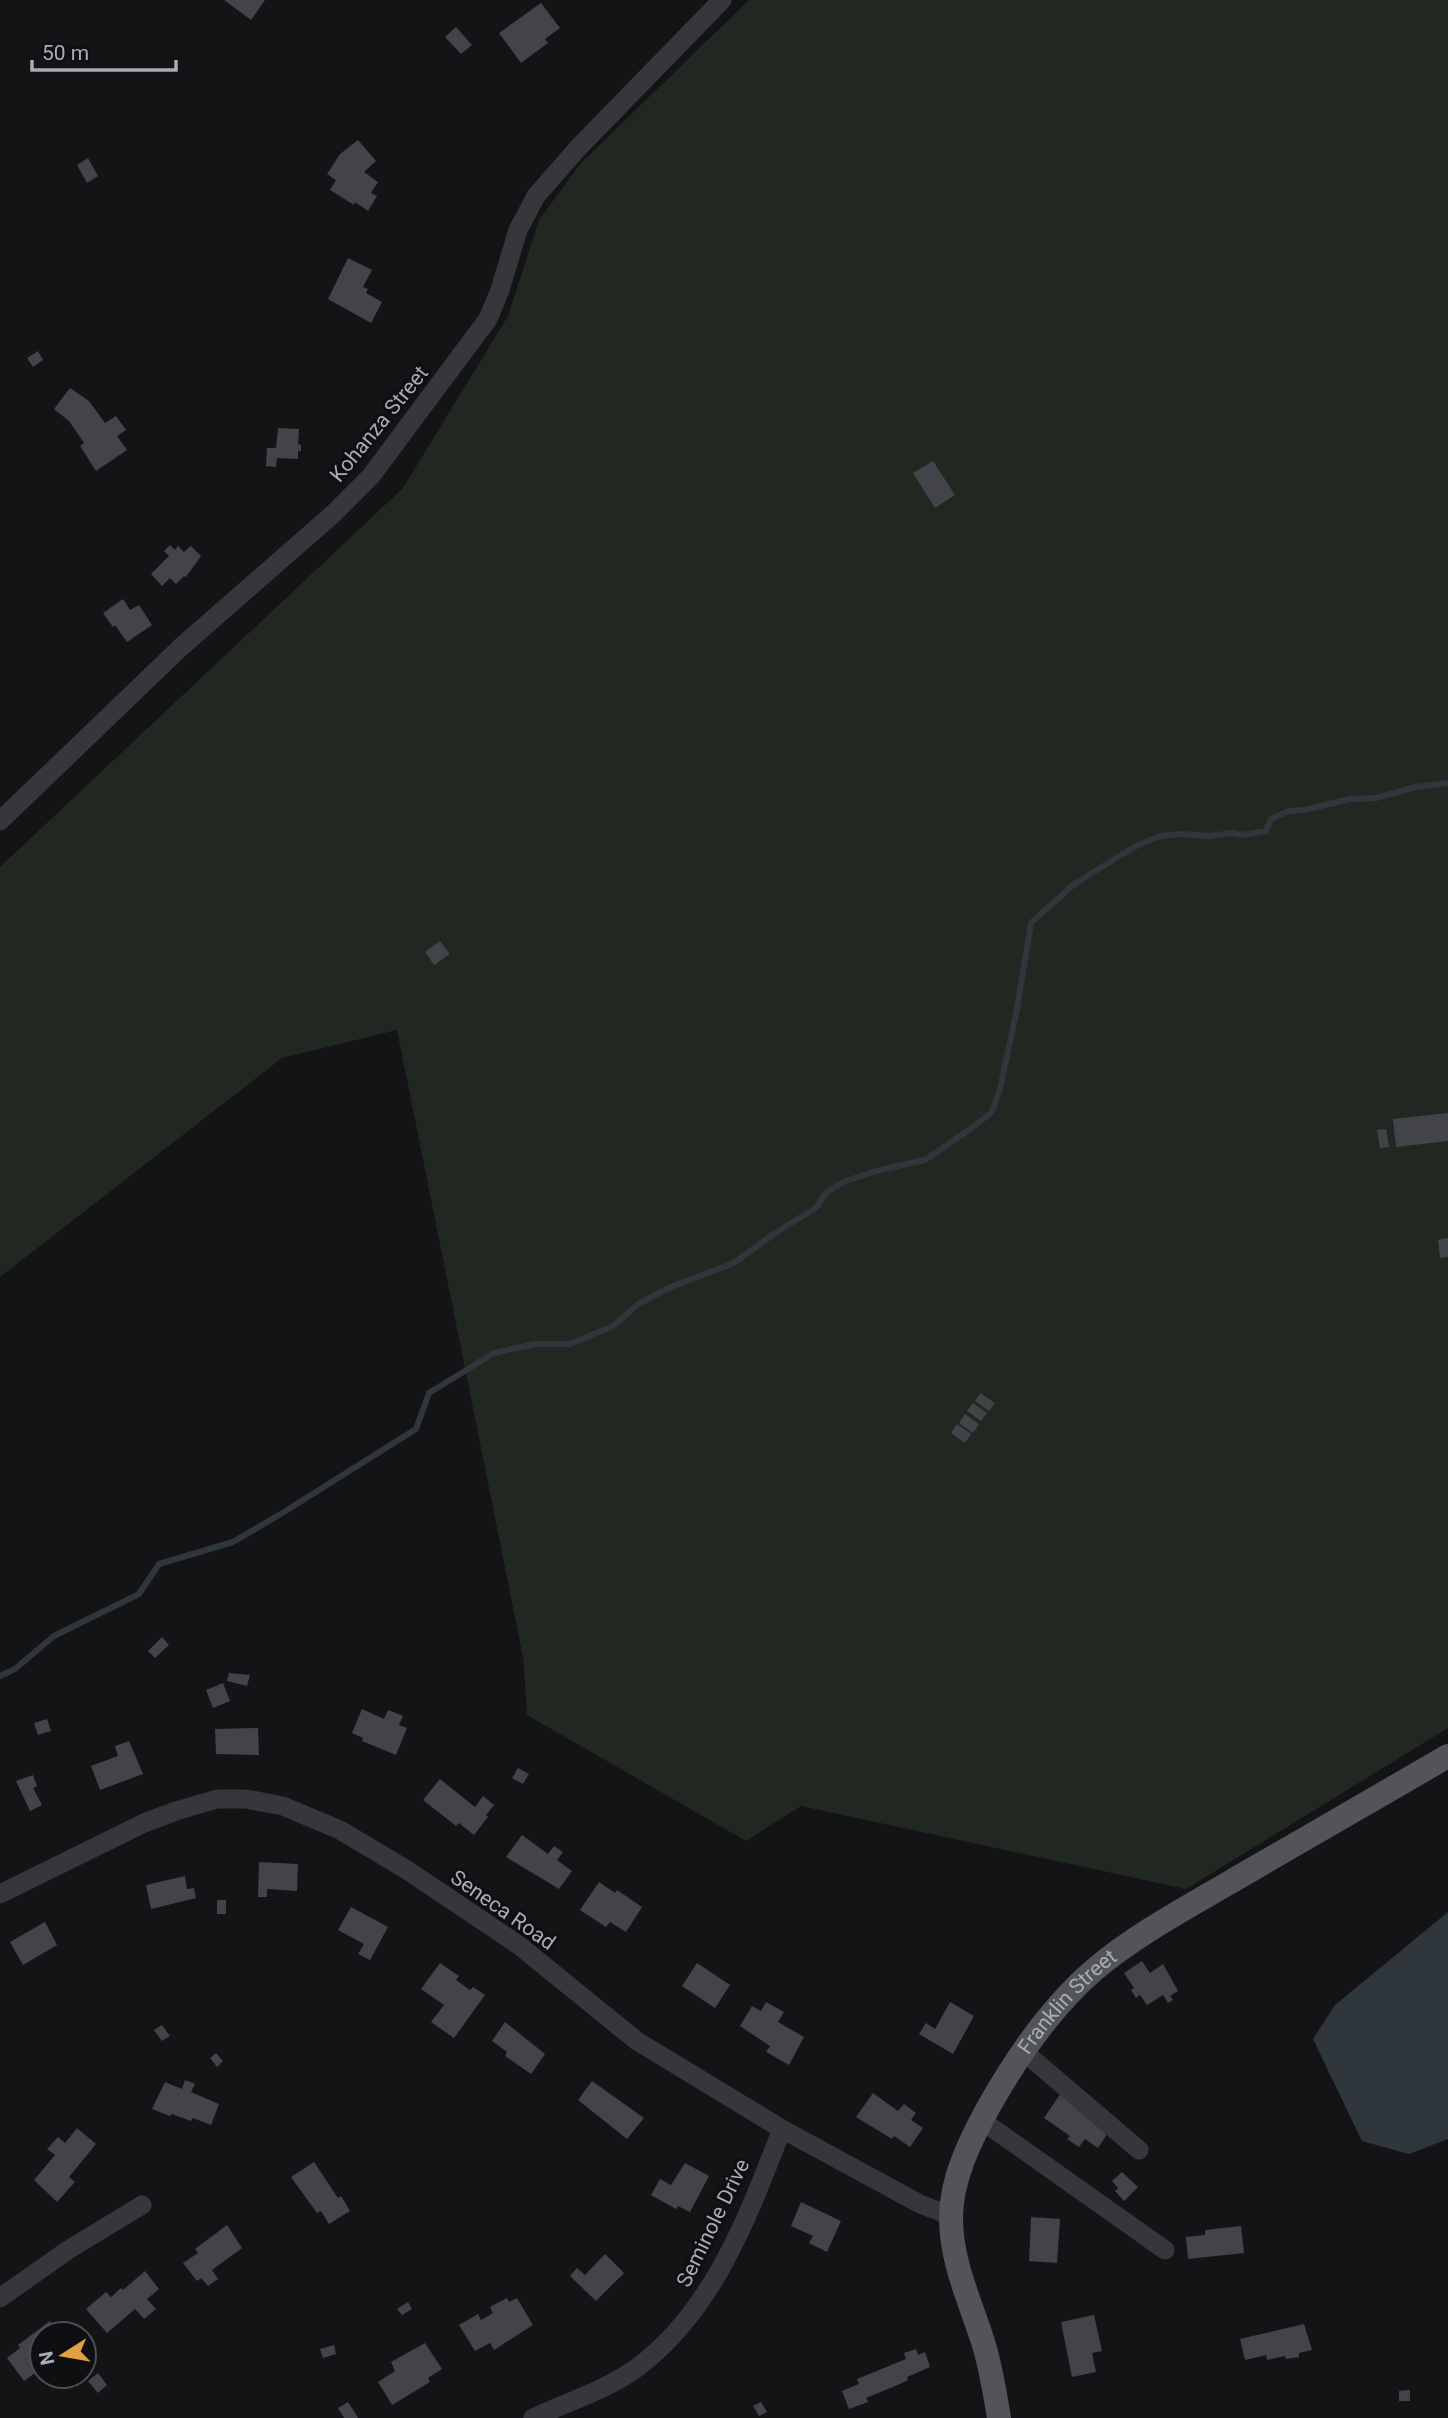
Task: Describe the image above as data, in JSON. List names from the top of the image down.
{
  "streets": {
    "main road": ["Franklin Street"],
    "street": ["Kohanza Street", "Seneca Road", "Seminole Drive"]
  },
  "crossings": [
    ["Seneca Road", "Franklin Street"],
    ["Seneca Road", "Seminole Drive"]
  ],
  "scale_bar": "50 m",
  "north": "left"
}
